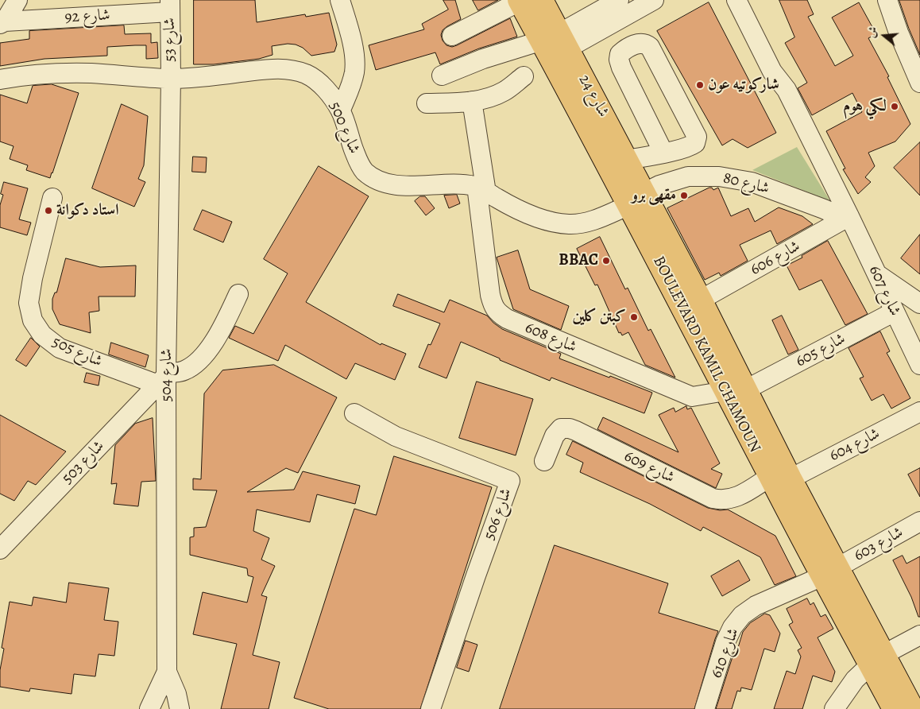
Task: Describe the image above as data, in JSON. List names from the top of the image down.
{
  "streets": {
    "main road": ["شارع 24", "BOULEVARD KAMIL CHAMOUN"],
    "street": [
      "شارع 92",
      "شارع 53",
      "شارع 500",
      "شارع 80",
      "شارع 606",
      "شارع 607",
      "شارع 608",
      "شارع 605",
      "شارع 505",
      "شارع 504",
      "شارع 604",
      "شارع 503",
      "شارع 609",
      "شارع 506",
      "شارع 603",
      "شارع 610"
    ]
  },
  "crossings": [
    ["شارع 92", "شارع 53"],
    ["شارع 53", "شارع 500"],
    ["شارع 53", "شارع 504"],
    ["شارع 24", "شارع 500"],
    ["شارع 24", "شارع 80"],
    ["شارع 24", "BOULEVARD KAMIL CHAMOUN"],
    ["شارع 500", "شارع 80"],
    ["شارع 500", "شارع 608"],
    ["شارع 500", "BOULEVARD KAMIL CHAMOUN"],
    ["شارع 500", "شارع 504"],
    ["شارع 80", "شارع 606"],
    ["شارع 80", "شارع 607"],
    ["شارع 80", "BOULEVARD KAMIL CHAMOUN"],
    ["شارع 606", "شارع 607"],
    ["شارع 606", "BOULEVARD KAMIL CHAMOUN"],
    ["شارع 607", "شارع 605"],
    ["شارع 608", "شارع 605"],
    ["شارع 608", "BOULEVARD KAMIL CHAMOUN"],
    ["شارع 605", "BOULEVARD KAMIL CHAMOUN"],
    ["شارع 505", "شارع 504"],
    ["شارع 505", "شارع 503"],
    ["BOULEVARD KAMIL CHAMOUN", "شارع 604"],
    ["BOULEVARD KAMIL CHAMOUN", "شارع 609"],
    ["BOULEVARD KAMIL CHAMOUN", "شارع 603"],
    ["BOULEVARD KAMIL CHAMOUN", "شارع 610"],
    ["شارع 504", "شارع 503"],
    ["شارع 604", "شارع 609"],
    ["شارع 603", "شارع 610"]
  ],
  "places": [
    "شاركوتيه عون",
    "لكي هوم",
    "مقهى برو",
    "استاد دكوانة",
    "BBAC",
    "كبتن كلين"
  ],
  "north": "left"
}
